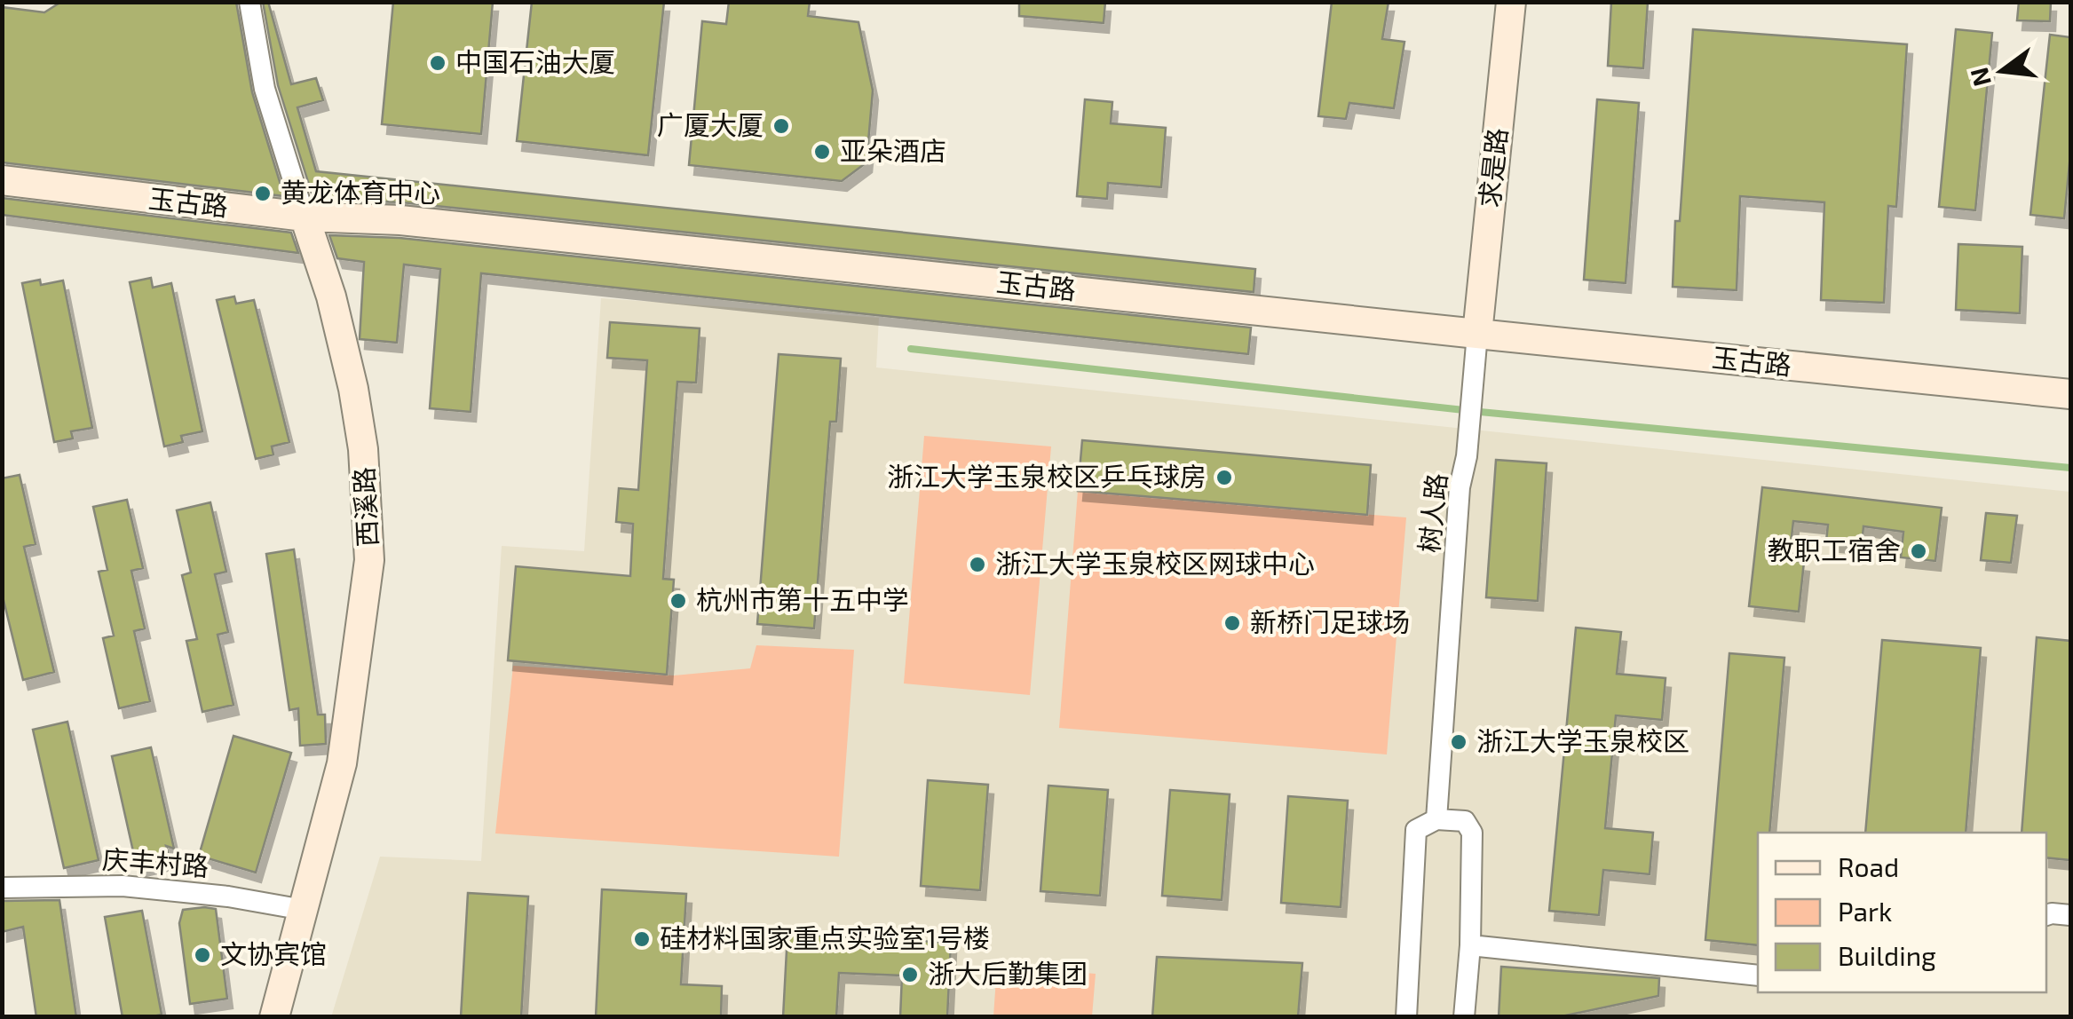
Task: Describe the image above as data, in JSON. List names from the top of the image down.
{
  "streets": {
    "main road": ["求是路", "玉古路", "西溪路"],
    "street": ["树人路", "庆丰村路"]
  },
  "crossings": [
    ["求是路", "玉古路"],
    ["求是路", "树人路"],
    ["玉古路", "西溪路"],
    ["玉古路", "树人路"],
    ["西溪路", "庆丰村路"]
  ],
  "places": [
    "中国石油大厦",
    "广厦大厦",
    "亚朵酒店",
    "黄龙体育中心",
    "浙江大学玉泉校区乒乓球房",
    "教职工宿舍",
    "浙江大学玉泉校区网球中心",
    "杭州市第十五中学",
    "新桥门足球场",
    "浙江大学玉泉校区",
    "硅材料国家重点实验室1号楼",
    "文协宾馆",
    "浙大后勤集团"
  ],
  "legend": ["Road", "Park", "Building"],
  "north": "left"
}
